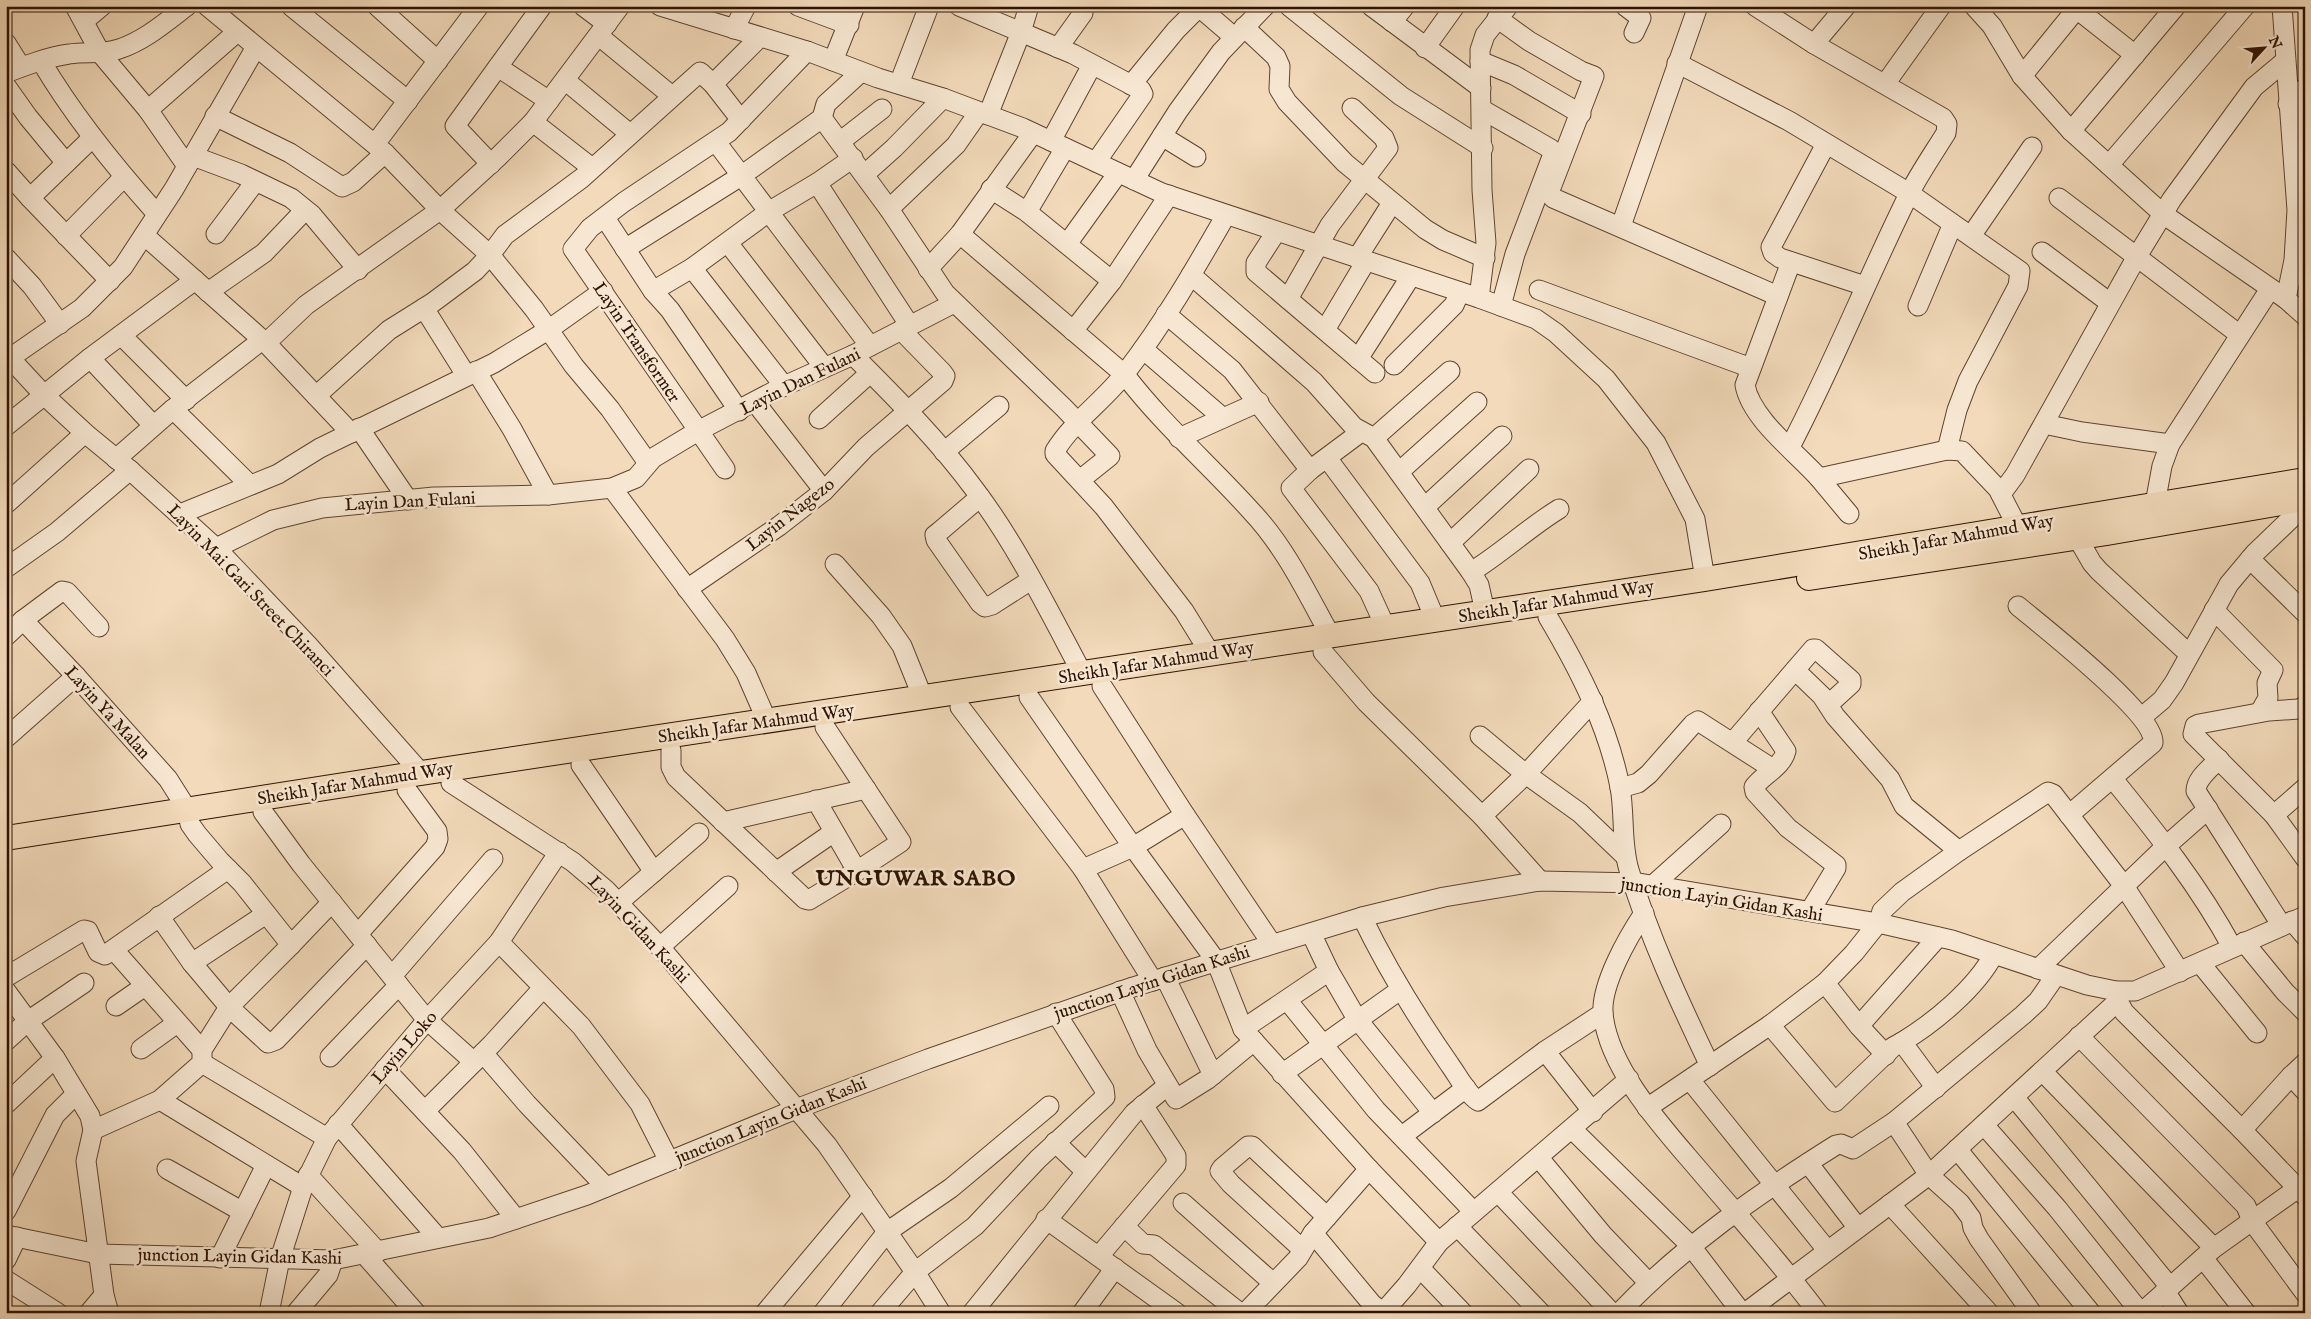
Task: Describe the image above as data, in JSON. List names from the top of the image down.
{
  "streets": {
    "main road": ["Sheikh Jafar Mahmud Way"],
    "street": [
      "Layin Transformer",
      "Layin Dan Fulani",
      "Layin Nagezo",
      "Layin Mai Gari Street Chiranci",
      "Layin Ya Malan",
      "junction Layin Gidan Kashi",
      "Layin Gidan Kashi",
      "Layin Loko"
    ]
  },
  "crossings": [
    ["Layin Transformer", "Layin Dan Fulani"],
    ["Layin Dan Fulani", "Layin Nagezo"],
    ["Layin Dan Fulani", "Layin Mai Gari Street Chiranci"],
    ["Sheikh Jafar Mahmud Way", "Layin Mai Gari Street Chiranci"],
    ["Sheikh Jafar Mahmud Way", "Layin Ya Malan"],
    ["Sheikh Jafar Mahmud Way", "Layin Gidan Kashi"],
    ["junction Layin Gidan Kashi", "Layin Gidan Kashi"],
    ["junction Layin Gidan Kashi", "Layin Loko"],
    ["Layin Gidan Kashi", "Layin Loko"]
  ],
  "districts": ["UNGUWAR SABO"],
  "north": "top right"
}
